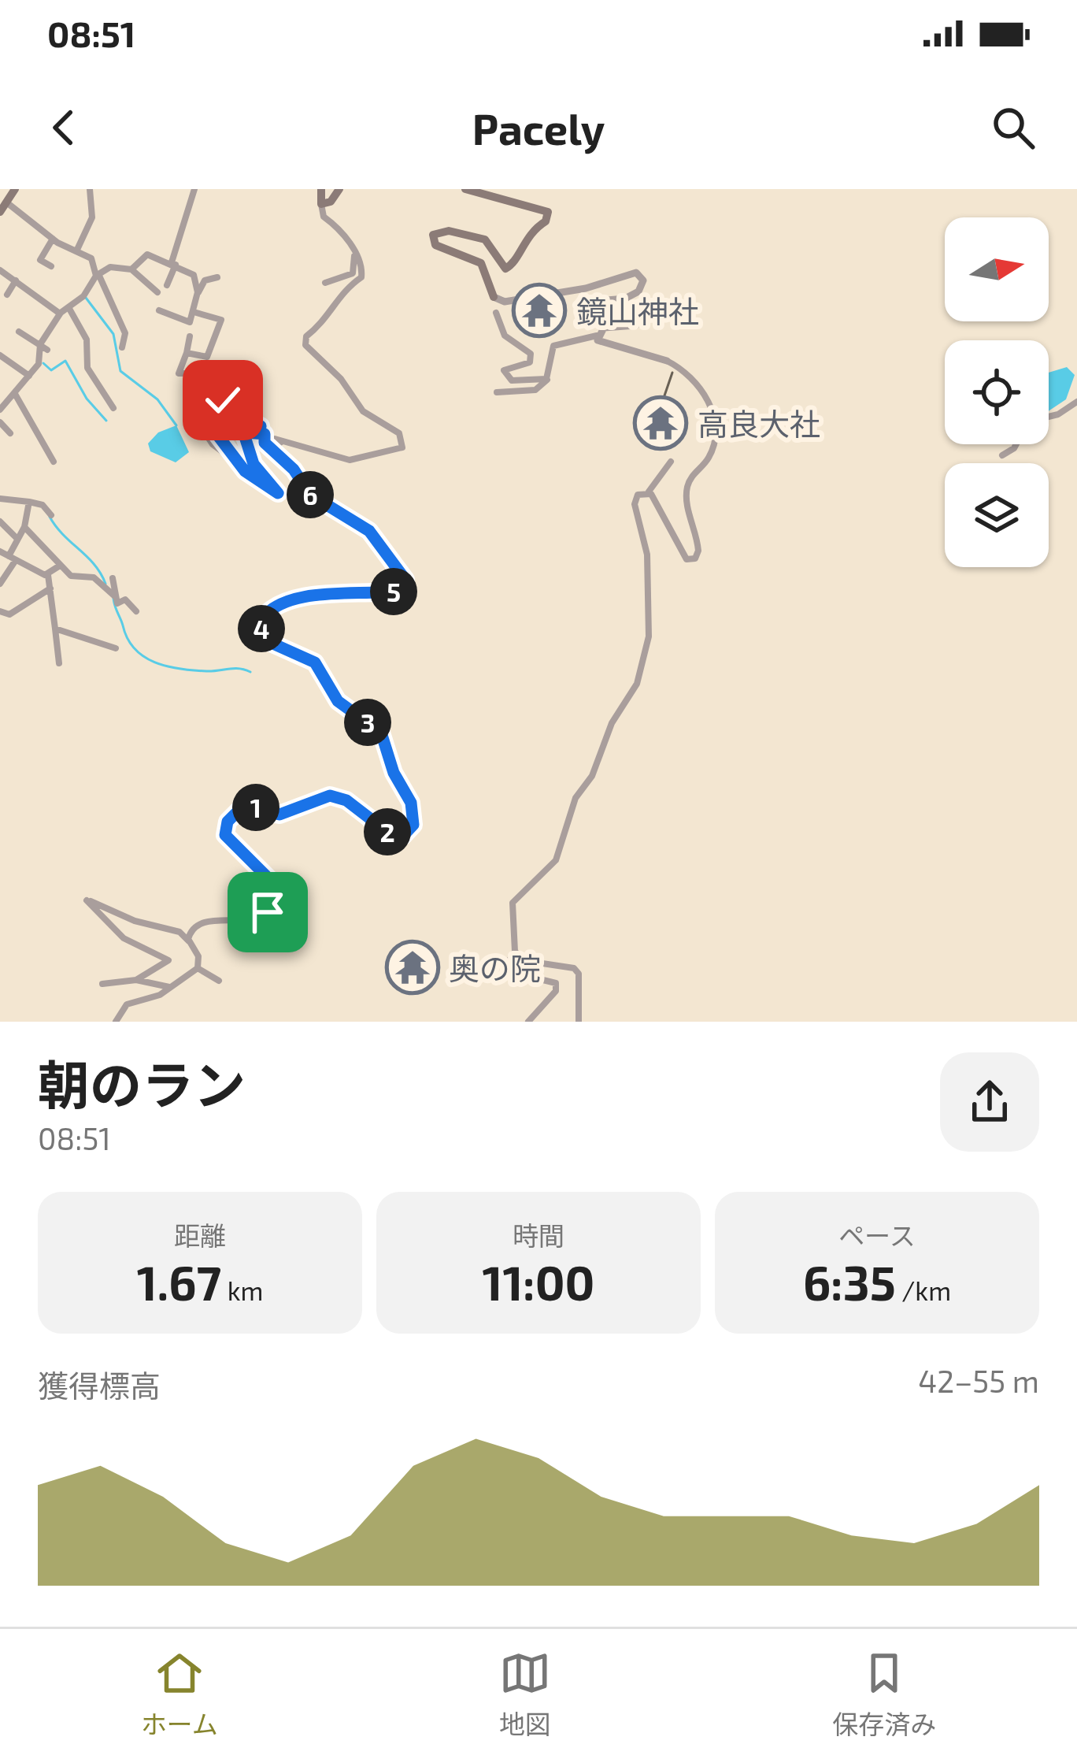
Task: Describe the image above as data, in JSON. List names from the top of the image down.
{
  "places": {
    "temple": ["鏡山神社", "高良大社", "奥の院"]
  },
  "north": "right",
  "page": {
    "status": "08:51",
    "header": "Pacely",
    "pins": [
      "6",
      "5",
      "4",
      "3",
      "1",
      "2"
    ],
    "heading": ["朝のラン", "08:51"],
    "stats": [
      ["距離", "1.67 km"],
      ["時間", "11:00"],
      ["ペース", "6:35 /km"]
    ],
    "chart": ["獲得標高", "42–55 m"],
    "tabs": ["ホーム", "地図", "保存済み"]
  }
}
